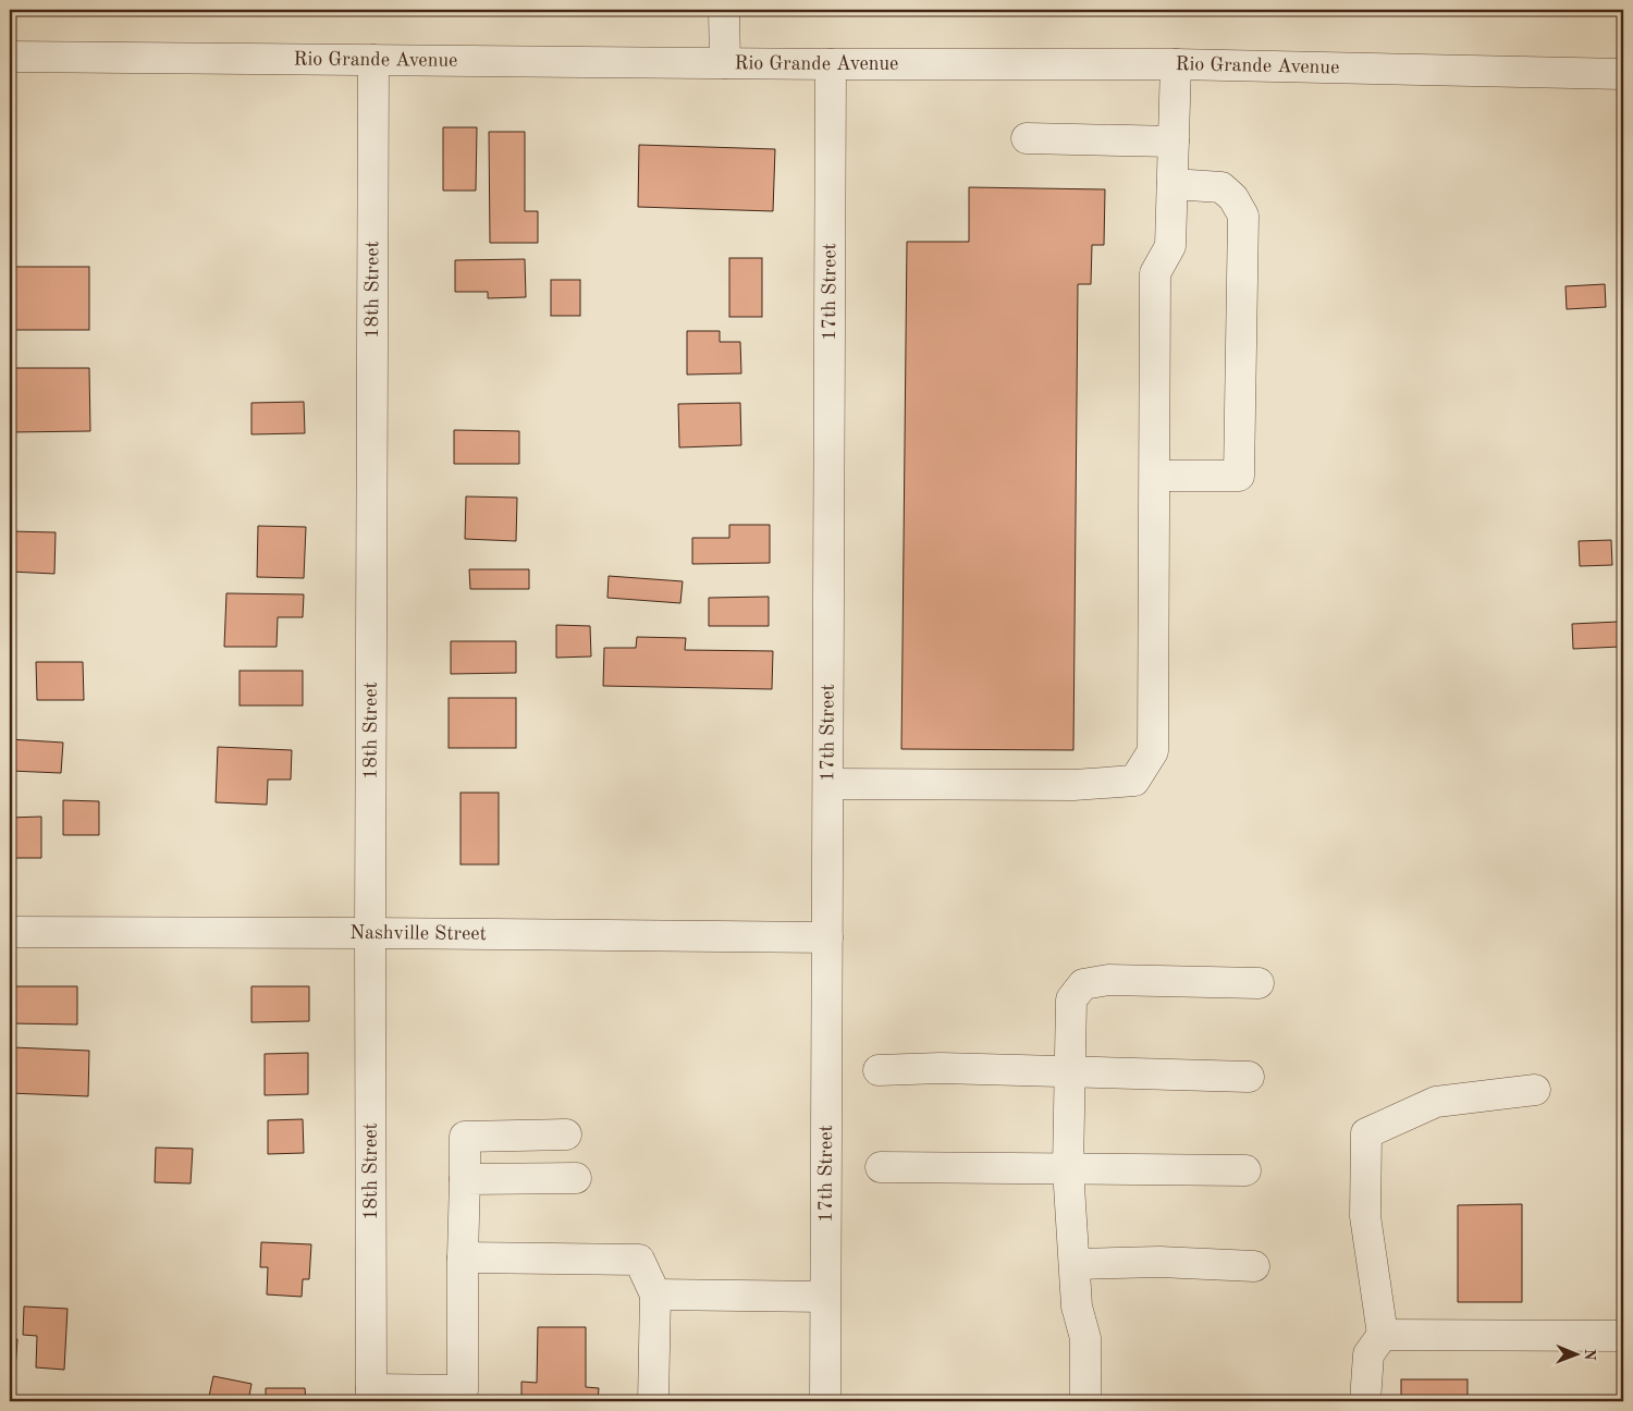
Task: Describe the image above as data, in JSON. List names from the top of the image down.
{
  "streets": {
    "street": [
      "Rio Grande Avenue",
      "18th Street",
      "17th Street",
      "Nashville Street"
    ]
  },
  "crossings": [
    ["Rio Grande Avenue", "18th Street"],
    ["Rio Grande Avenue", "17th Street"],
    ["18th Street", "Nashville Street"],
    ["17th Street", "Nashville Street"]
  ],
  "north": "right"
}
